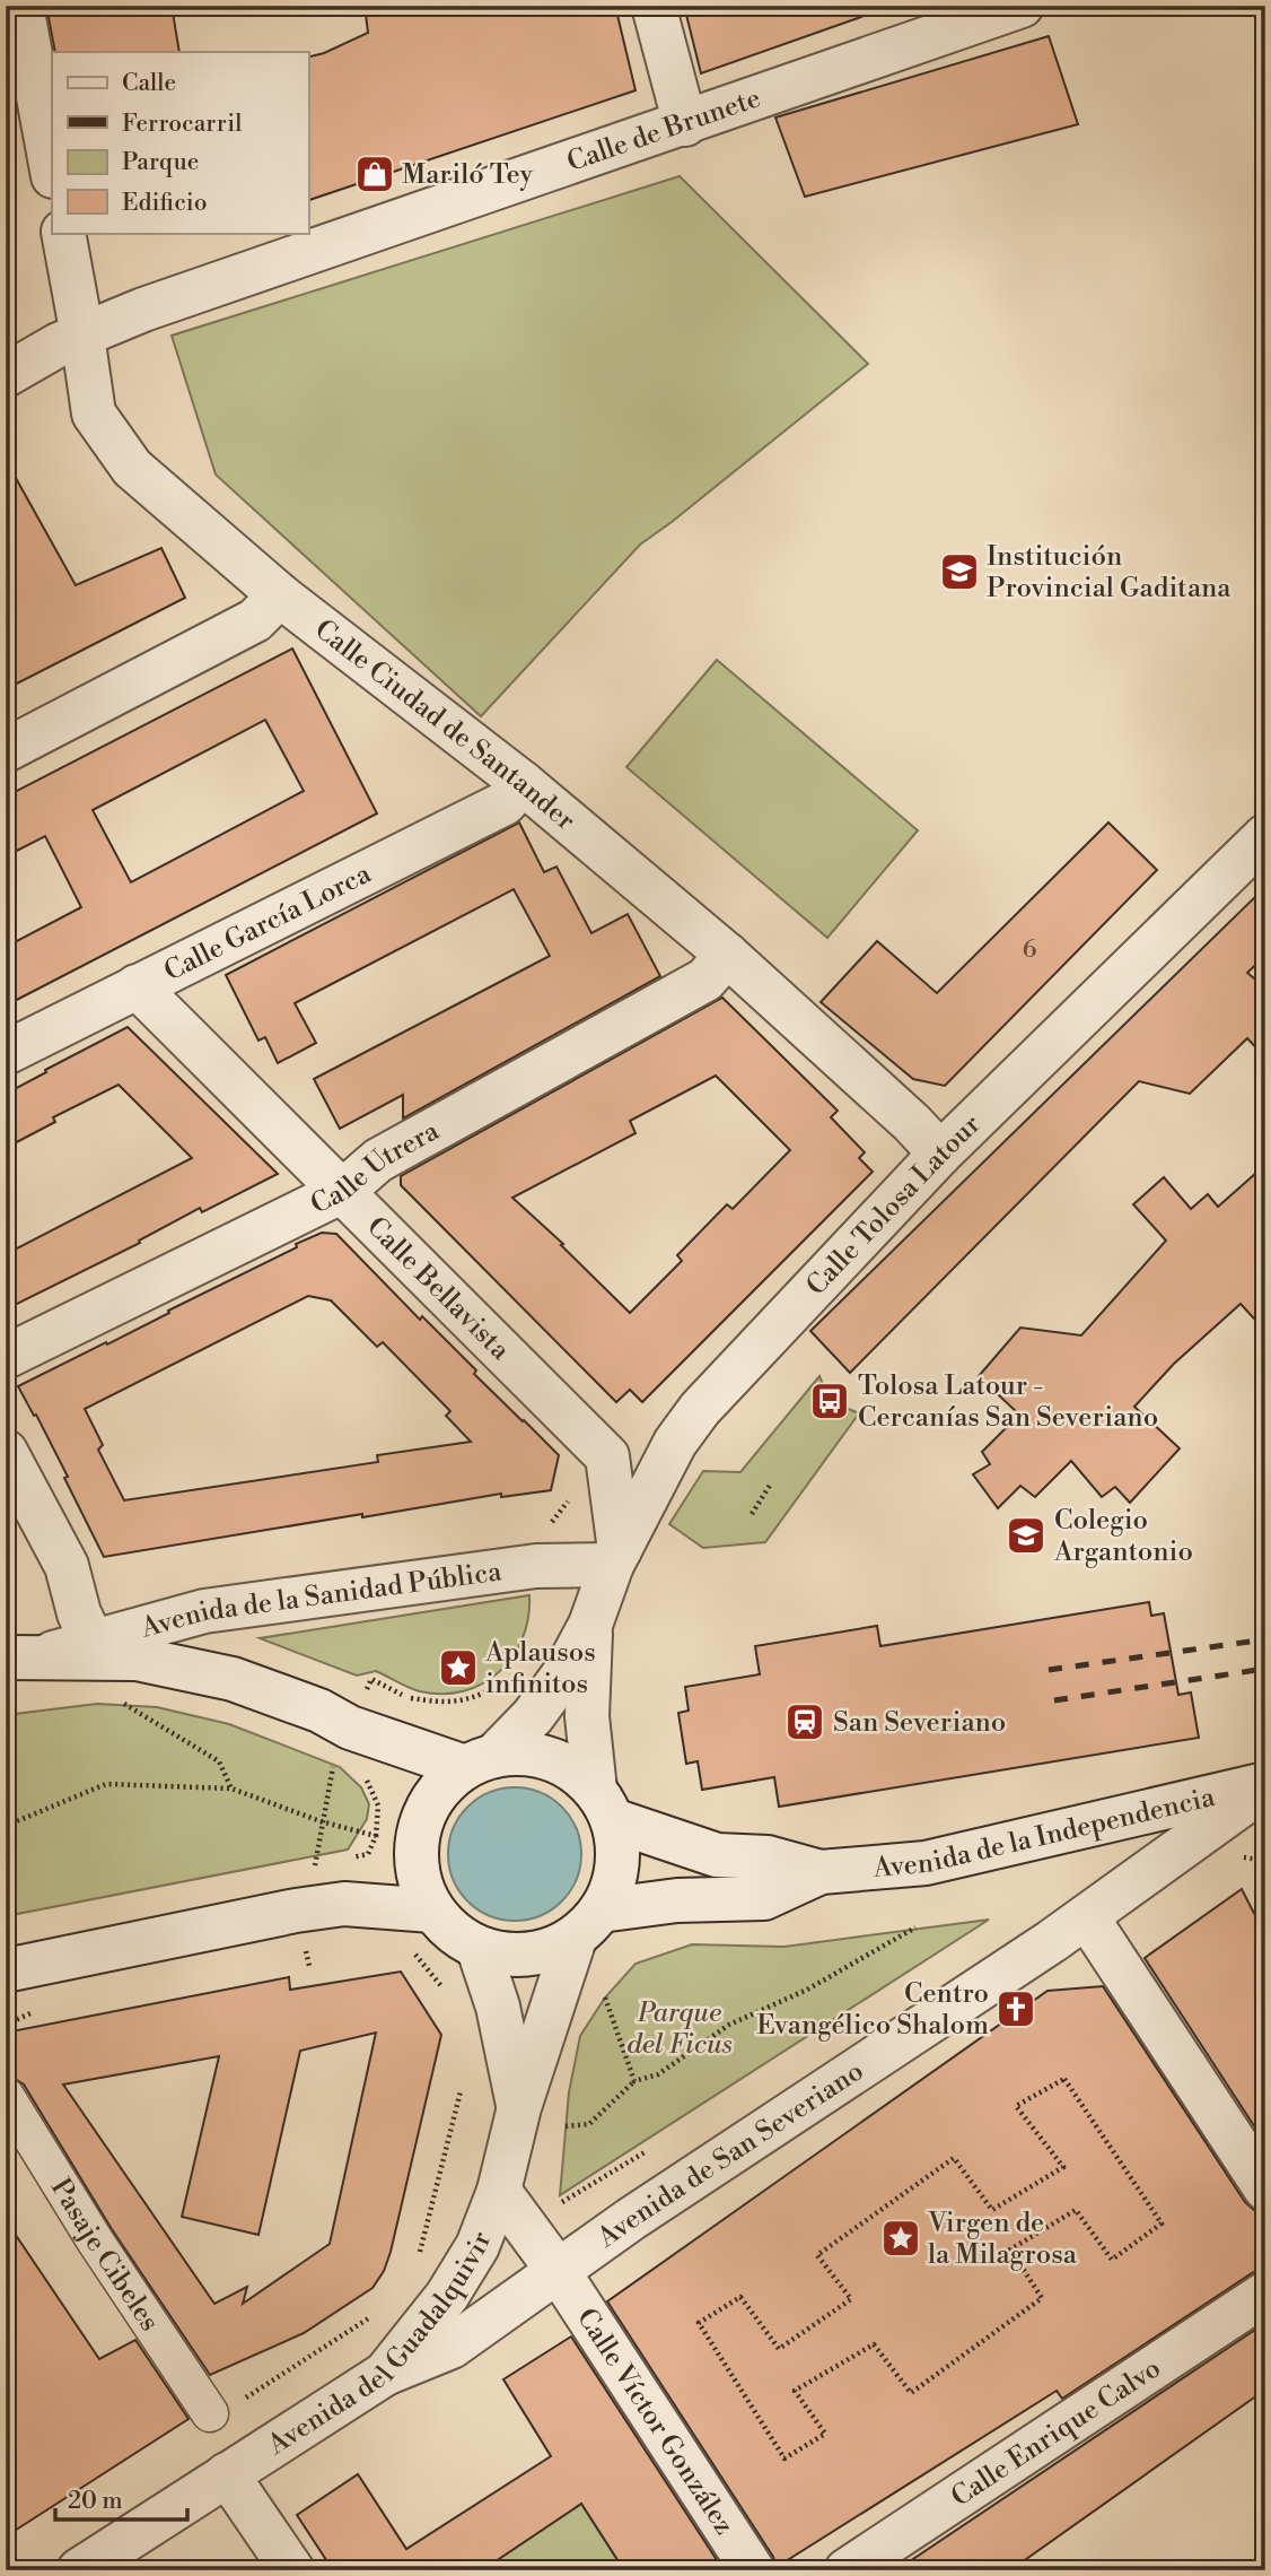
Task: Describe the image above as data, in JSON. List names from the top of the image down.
{
  "streets": {
    "street": [
      "Calle de Brunete",
      "Calle Ciudad de Santander",
      "Calle García Lorca",
      "Calle Utrera",
      "Calle Tolosa Latour",
      "Calle Bellavista",
      "Avenida de la Sanidad Pública",
      "Avenida de la Independencia",
      "Avenida de San Severiano",
      "Pasaje Cibeles",
      "Avenida del Guadalquivir",
      "Calle Víctor González",
      "Calle Enrique Calvo"
    ]
  },
  "crossings": [
    ["Calle de Brunete", "Calle Ciudad de Santander"],
    ["Calle Ciudad de Santander", "Calle García Lorca"],
    ["Calle Ciudad de Santander", "Calle Utrera"],
    ["Calle Ciudad de Santander", "Calle Tolosa Latour"],
    ["Calle García Lorca", "Calle Bellavista"],
    ["Calle Utrera", "Calle Bellavista"],
    ["Calle Tolosa Latour", "Calle Bellavista"],
    ["Calle Tolosa Latour", "Avenida de la Sanidad Pública"],
    ["Calle Tolosa Latour", "Avenida de la Independencia"],
    ["Calle Tolosa Latour", "Avenida del Guadalquivir"],
    ["Calle Bellavista", "Avenida de la Sanidad Pública"],
    ["Avenida de la Sanidad Pública", "Avenida de la Independencia"],
    ["Avenida de la Sanidad Pública", "Avenida del Guadalquivir"],
    ["Avenida de la Independencia", "Avenida de San Severiano"],
    ["Avenida de la Independencia", "Avenida del Guadalquivir"],
    ["Avenida de San Severiano", "Avenida del Guadalquivir"],
    ["Avenida de San Severiano", "Calle Víctor González"],
    ["Avenida del Guadalquivir", "Calle Víctor González"]
  ],
  "parks": ["Parque del Ficus"],
  "places": {
    "shop": ["Mariló Tey"],
    "school or university": ["Institución Provincial Gaditana", "Colegio Argantonio"],
    "bus stop": ["Tolosa Latour - Cercanías San Severiano"],
    "place": ["Aplausos infinitos", "Virgen de la Milagrosa"],
    "station": ["San Severiano"],
    "church": ["Centro Evangélico Shalom"]
  },
  "house_numbers": ["6"],
  "legend": [
    "Calle",
    "Ferrocarril",
    "Parque",
    "Edificio"
  ],
  "scale_bar": "20 m"
}
